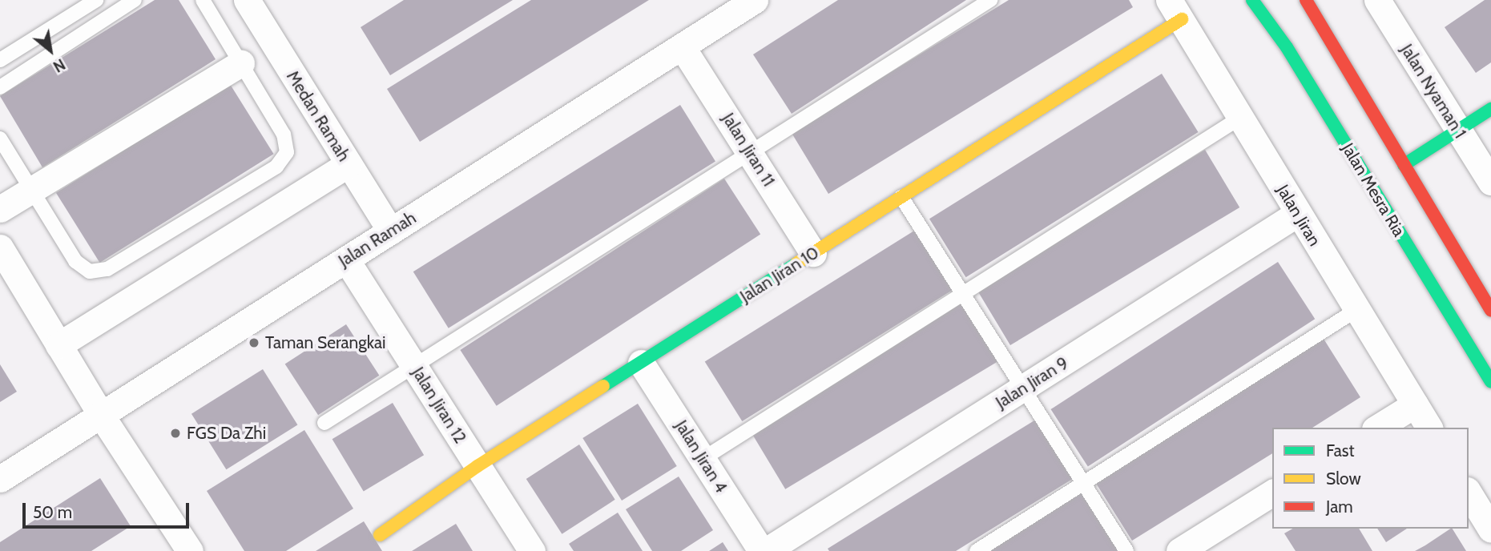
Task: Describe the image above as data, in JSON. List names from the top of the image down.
{
  "streets": {
    "street": [
      "Jalan Nyaman 1",
      "Medan Ramah",
      "Jalan Jiran 11",
      "Jalan Mesra Ria",
      "Jalan Jiran",
      "Jalan Ramah",
      "Jalan Jiran 10",
      "Jalan Jiran 9",
      "Jalan Jiran 12",
      "Jalan Jiran 4"
    ]
  },
  "crossings": [
    ["Medan Ramah", "Jalan Ramah"],
    ["Jalan Jiran 11", "Jalan Ramah"],
    ["Jalan Jiran 11", "Jalan Jiran 10"],
    ["Jalan Jiran", "Jalan Jiran 10"],
    ["Jalan Jiran", "Jalan Jiran 9"],
    ["Jalan Ramah", "Jalan Jiran 12"],
    ["Jalan Jiran 10", "Jalan Jiran 12"],
    ["Jalan Jiran 10", "Jalan Jiran 4"]
  ],
  "places": ["Taman Serangkai", "FGS Da Zhi"],
  "legend": ["Fast", "Slow", "Jam"],
  "scale_bar": "50 m",
  "north": "bottom right"
}
